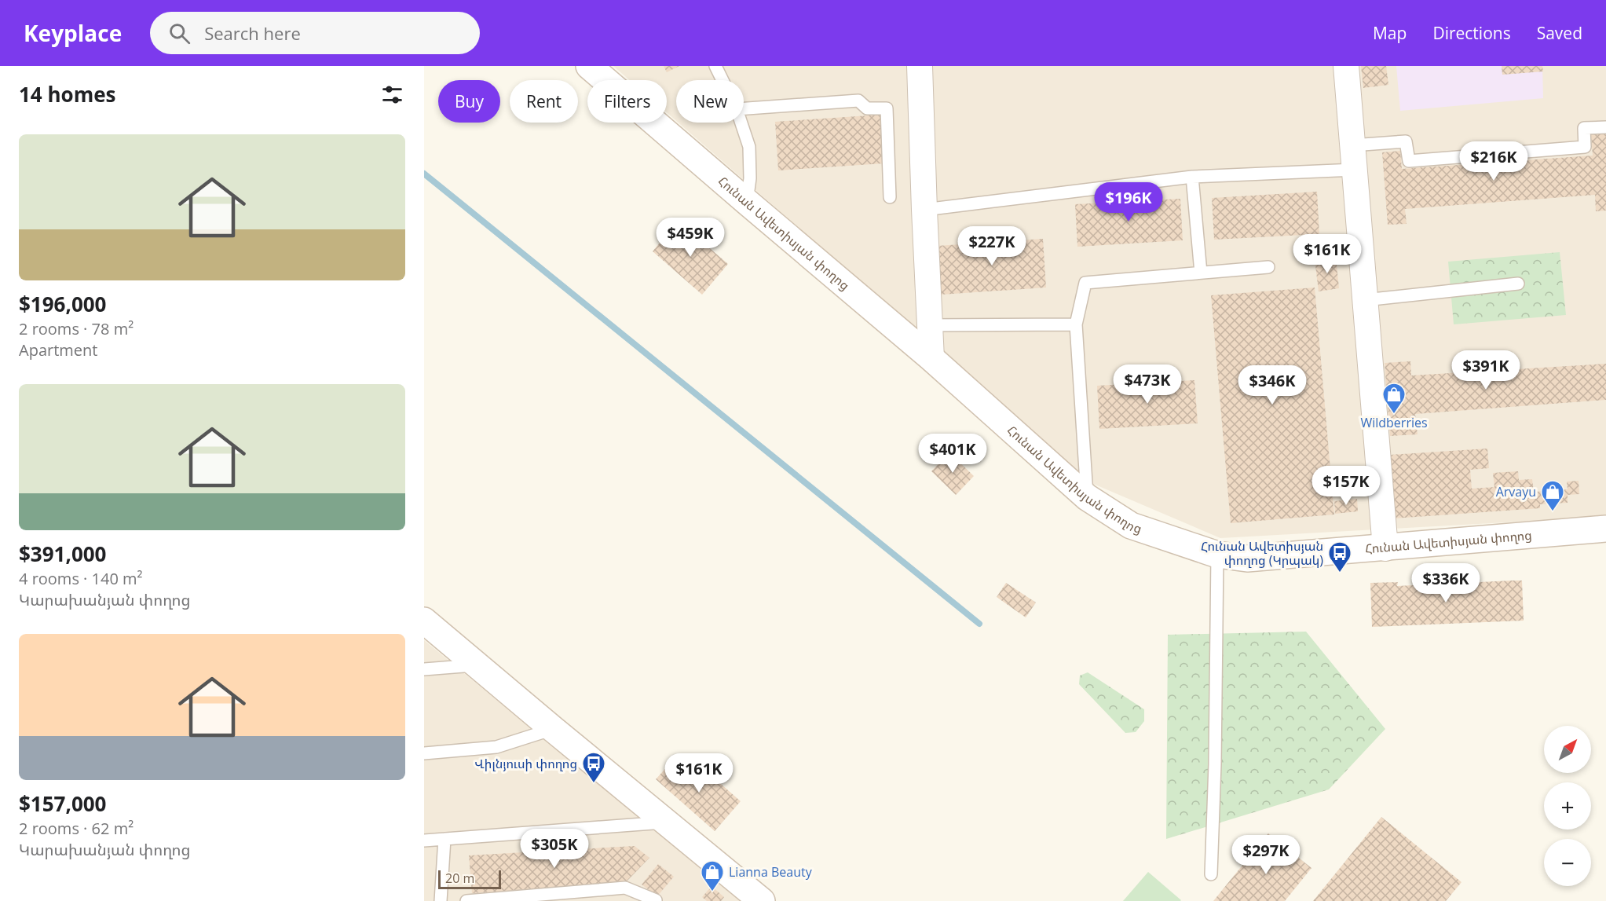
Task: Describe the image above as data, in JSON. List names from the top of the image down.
{
  "streets": {
    "main road": ["Հունան Ավետիսյան փողոց"]
  },
  "places": {
    "shop": ["Wildberries", "Arvayu", "Lianna Beauty"],
    "bus stop": ["Հունան Ավետիսյան փողոց (Կրպակ)", "Վիլնյուսի փողոց"]
  },
  "scale_bar": "20 m",
  "north": "top right",
  "page": {
    "header": "Keyplace",
    "search": "Search here",
    "nav": ["Map", "Directions", "Saved"],
    "heading": "14 homes",
    "chip": [
      "Buy",
      "Rent",
      "Filters",
      "New"
    ],
    "list": [
      {
        "name": "$196,000",
        "note": "2 rooms · 78 m² · Apartment"
      },
      {
        "name": "$391,000",
        "note": "4 rooms · 140 m² · Կարախանյան փողոց"
      },
      {
        "name": "$157,000",
        "note": "2 rooms · 62 m² · Կարախանյան փողոց"
      }
    ],
    "price": [
      "$216K",
      "$196K",
      "$459K",
      "$227K",
      "$161K",
      "$391K",
      "$473K",
      "$346K",
      "$401K",
      "$157K",
      "$336K",
      "$161K",
      "$305K",
      "$297K"
    ],
    "map_buttons": ["+", "−"],
    "scale": "20 m"
  }
}
